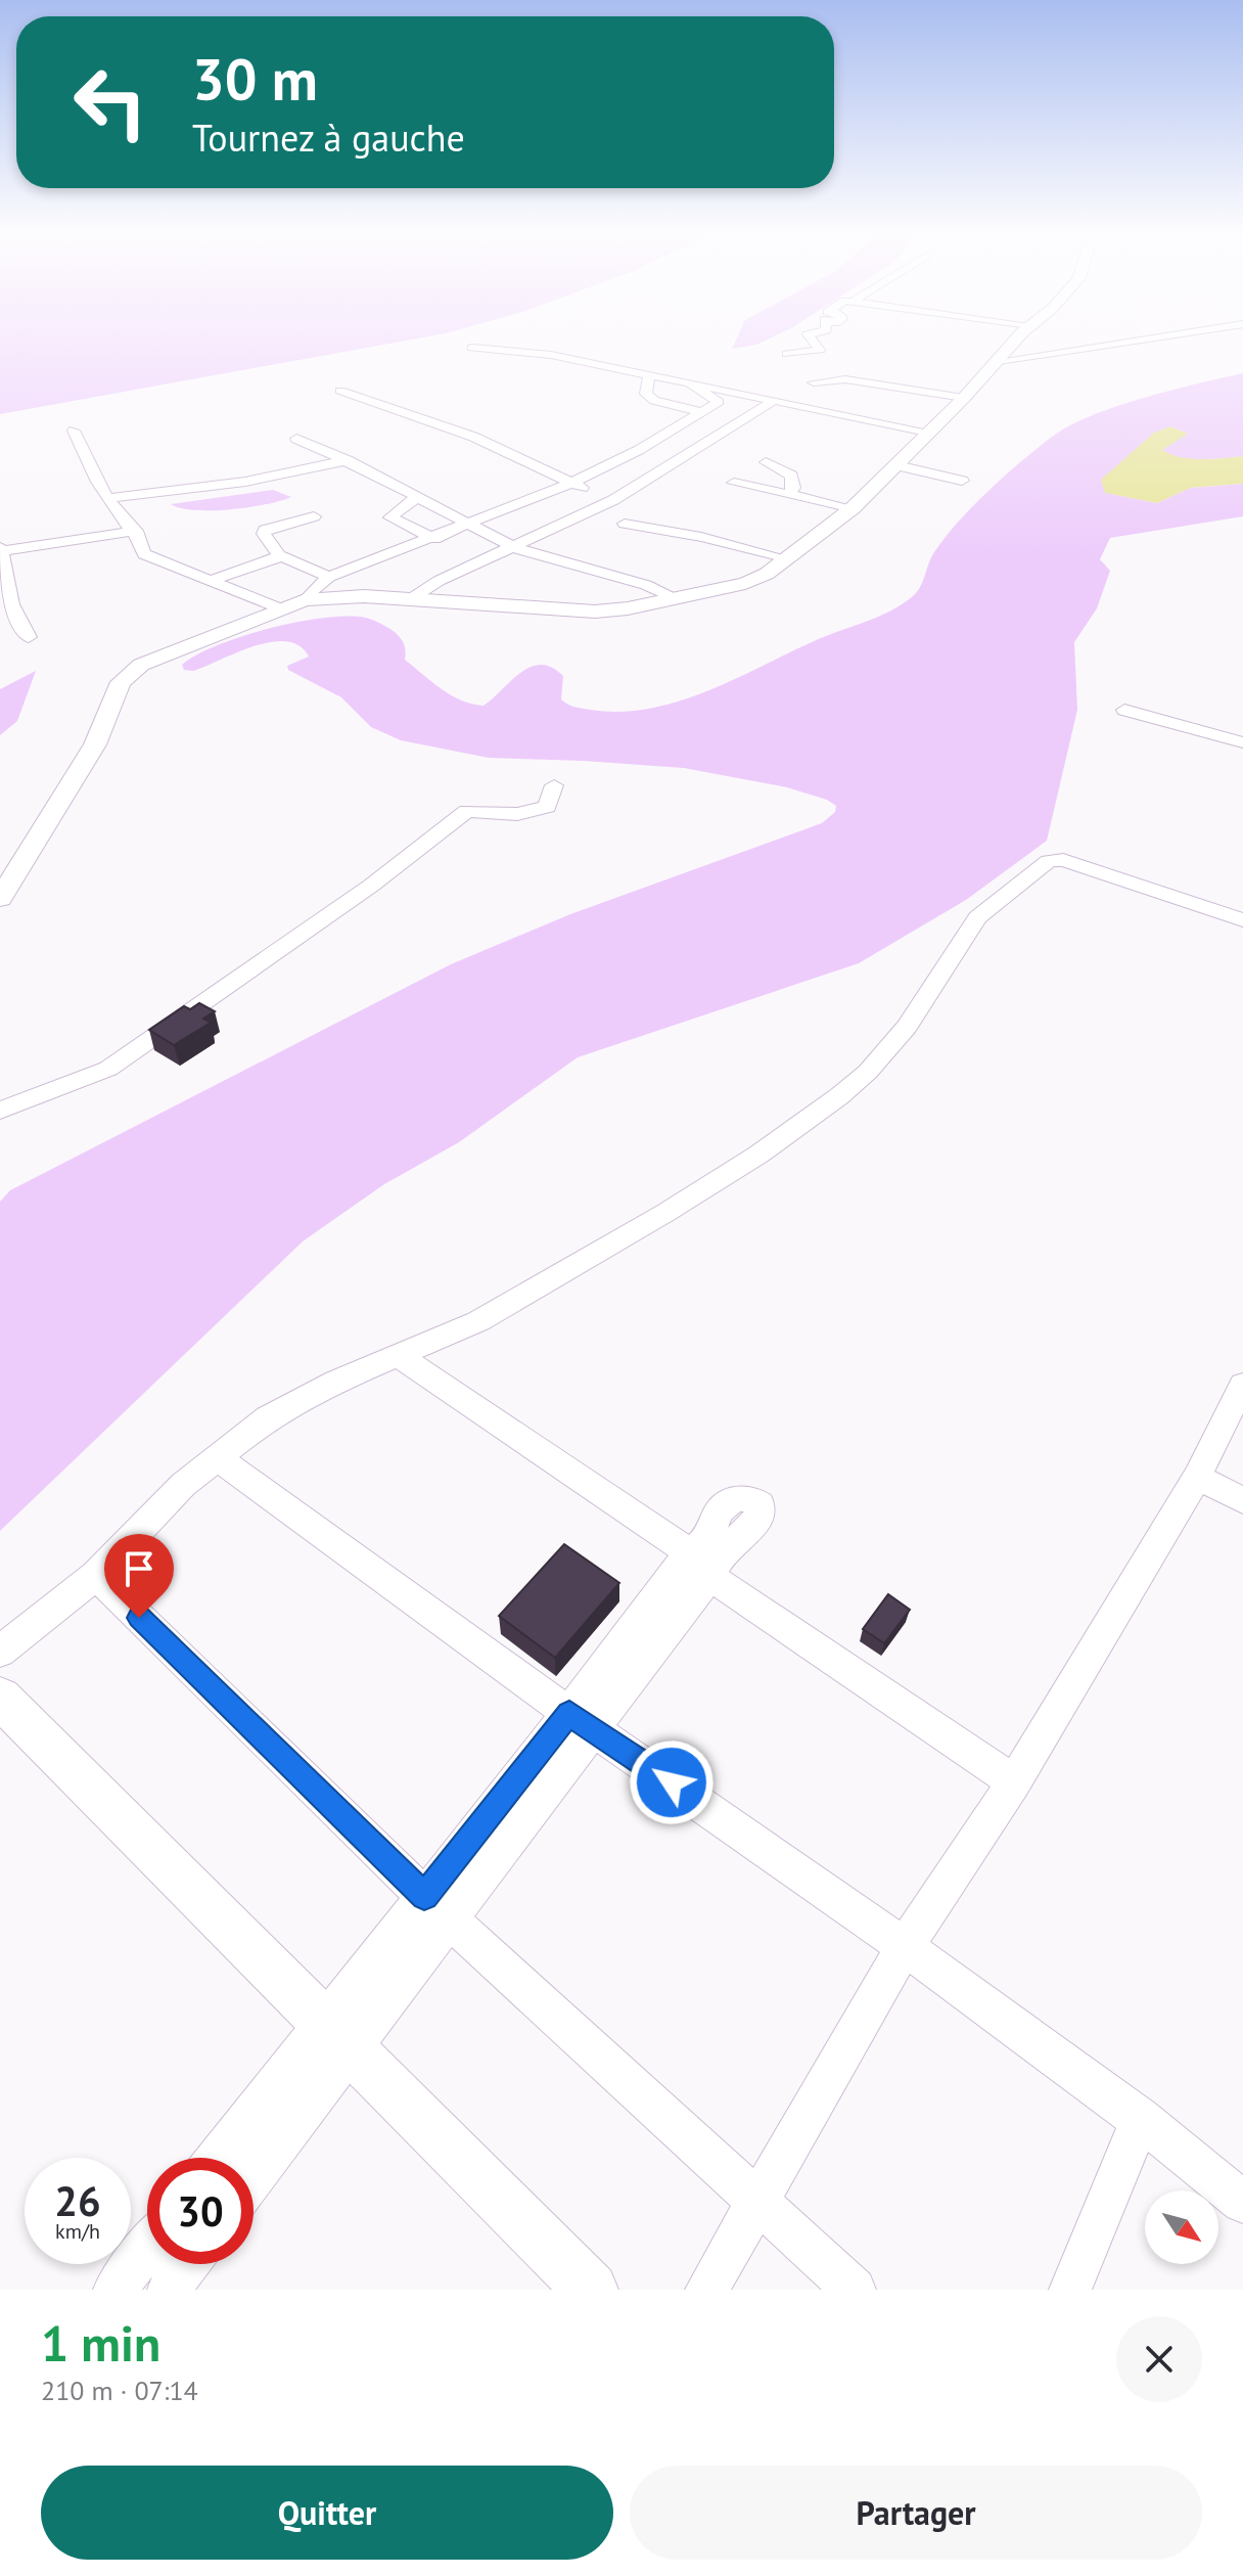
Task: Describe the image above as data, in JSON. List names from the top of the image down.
{
  "north": "bottom right",
  "page": {
    "turn": ["30 m", "Tournez à gauche"],
    "speed": "26 km/h",
    "limit": "30",
    "heading": ["1 min", "210 m · 07:14"],
    "buttons": ["Quitter", "Partager"]
  }
}
